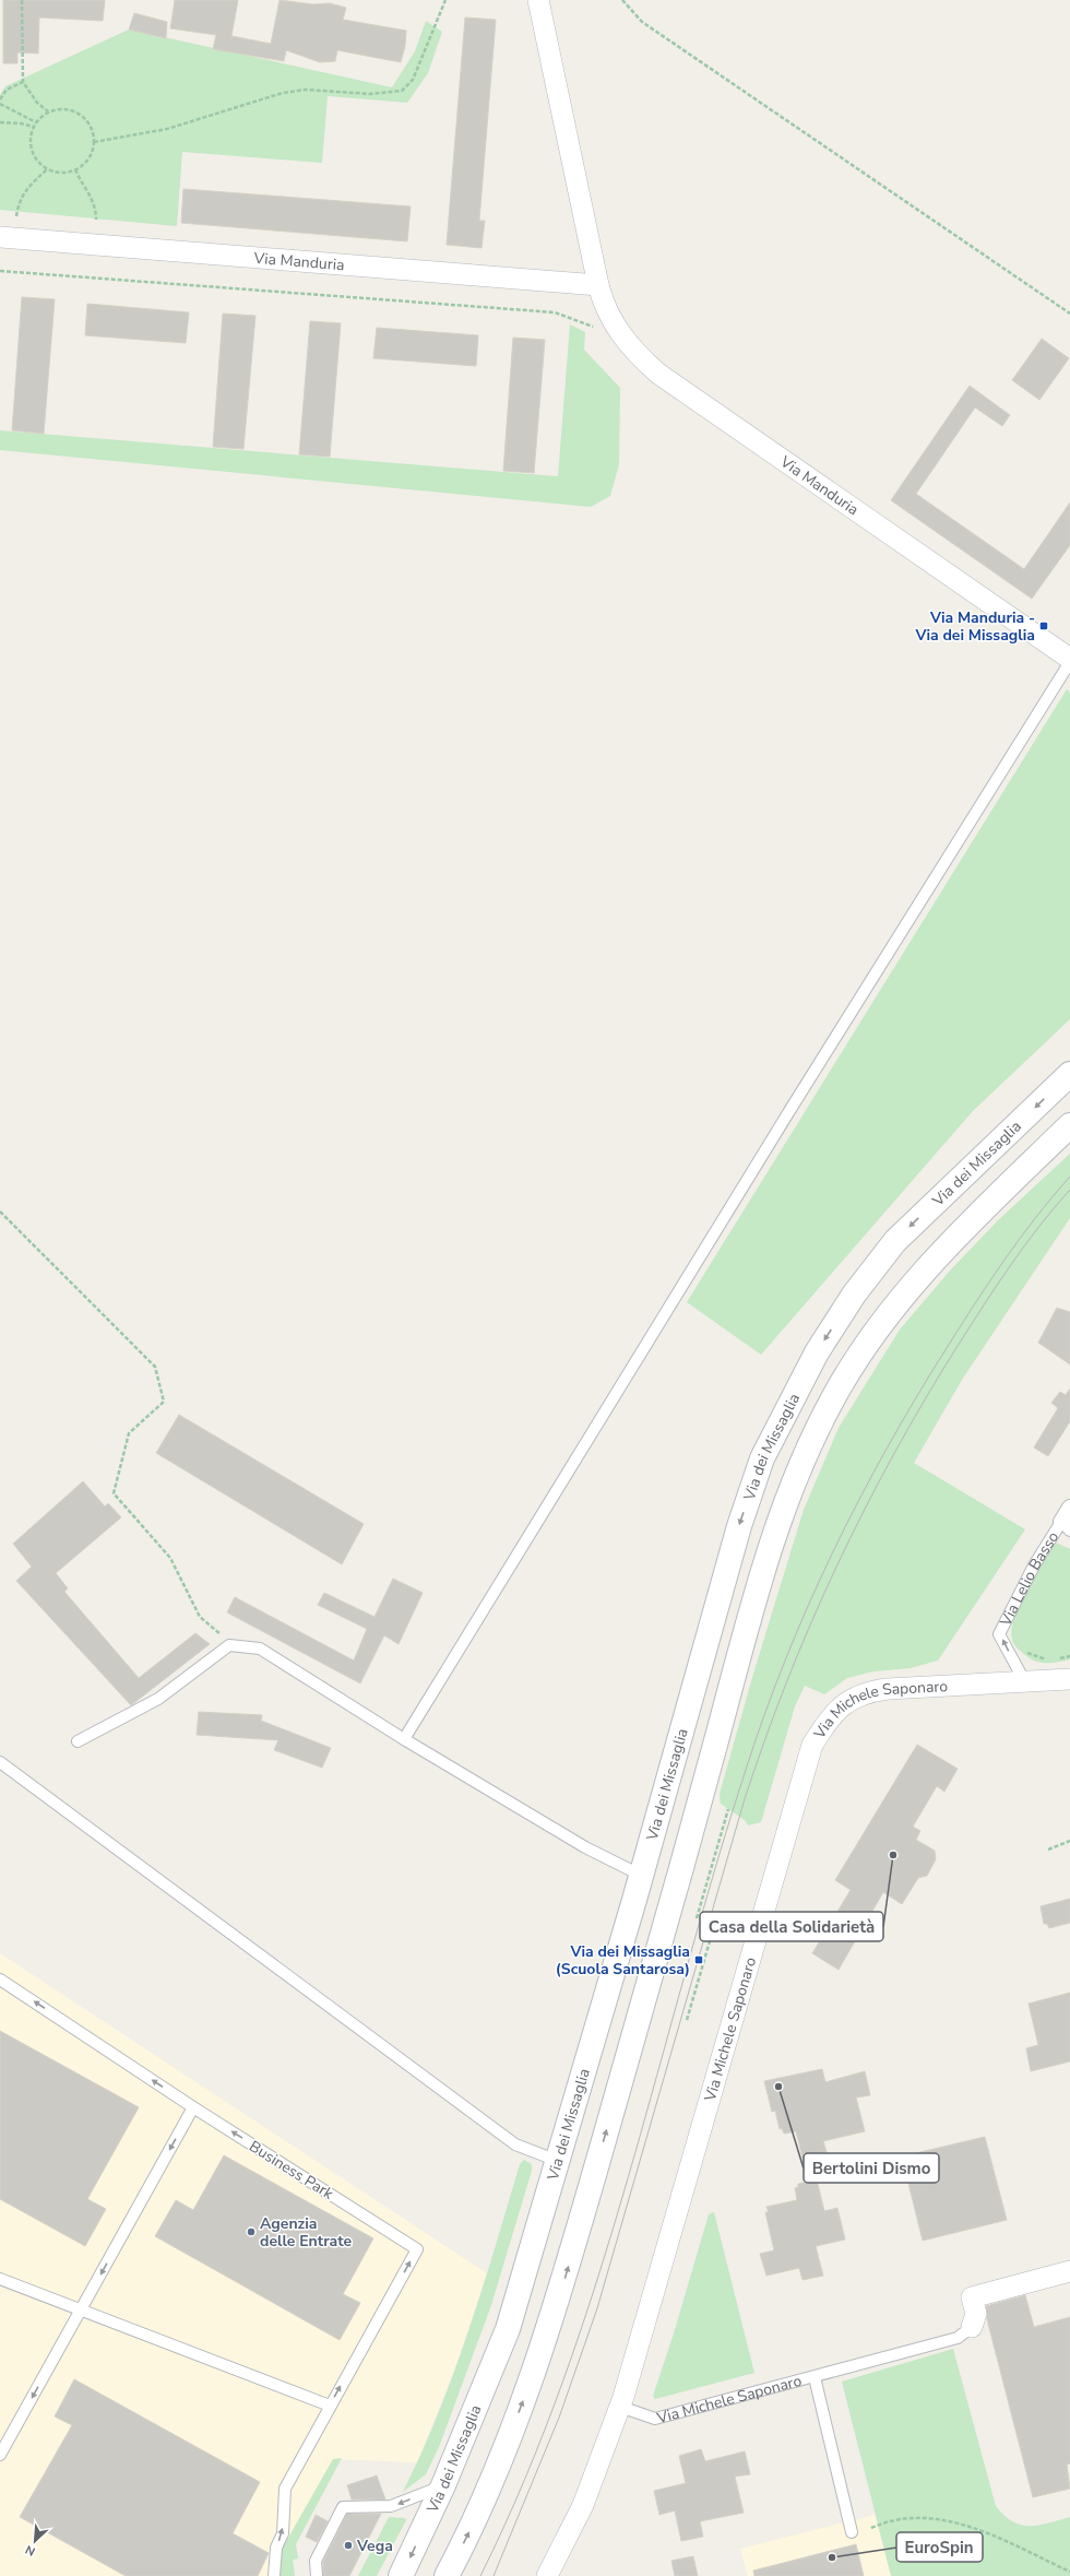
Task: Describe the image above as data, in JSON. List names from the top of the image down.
{
  "streets": {
    "main road": ["Via dei Missaglia"],
    "street": ["Via Manduria", "Via Lelio Basso", "Via Michele Saponaro"],
    "lane": ["Business Park"]
  },
  "crossings": [
    ["Via Lelio Basso", "Via Michele Saponaro"]
  ],
  "one_way": ["Via Lelio Basso"],
  "places": {
    "transit": ["Via Manduria - Via dei Missaglia", "Via dei Missaglia (Scuola Santarosa)"],
    "other": [
      "Casa della Solidarietà",
      "Bertolini Dismo",
      "Agenzia delle Entrate",
      "Vega",
      "EuroSpin"
    ]
  },
  "north": "bottom left"
}
